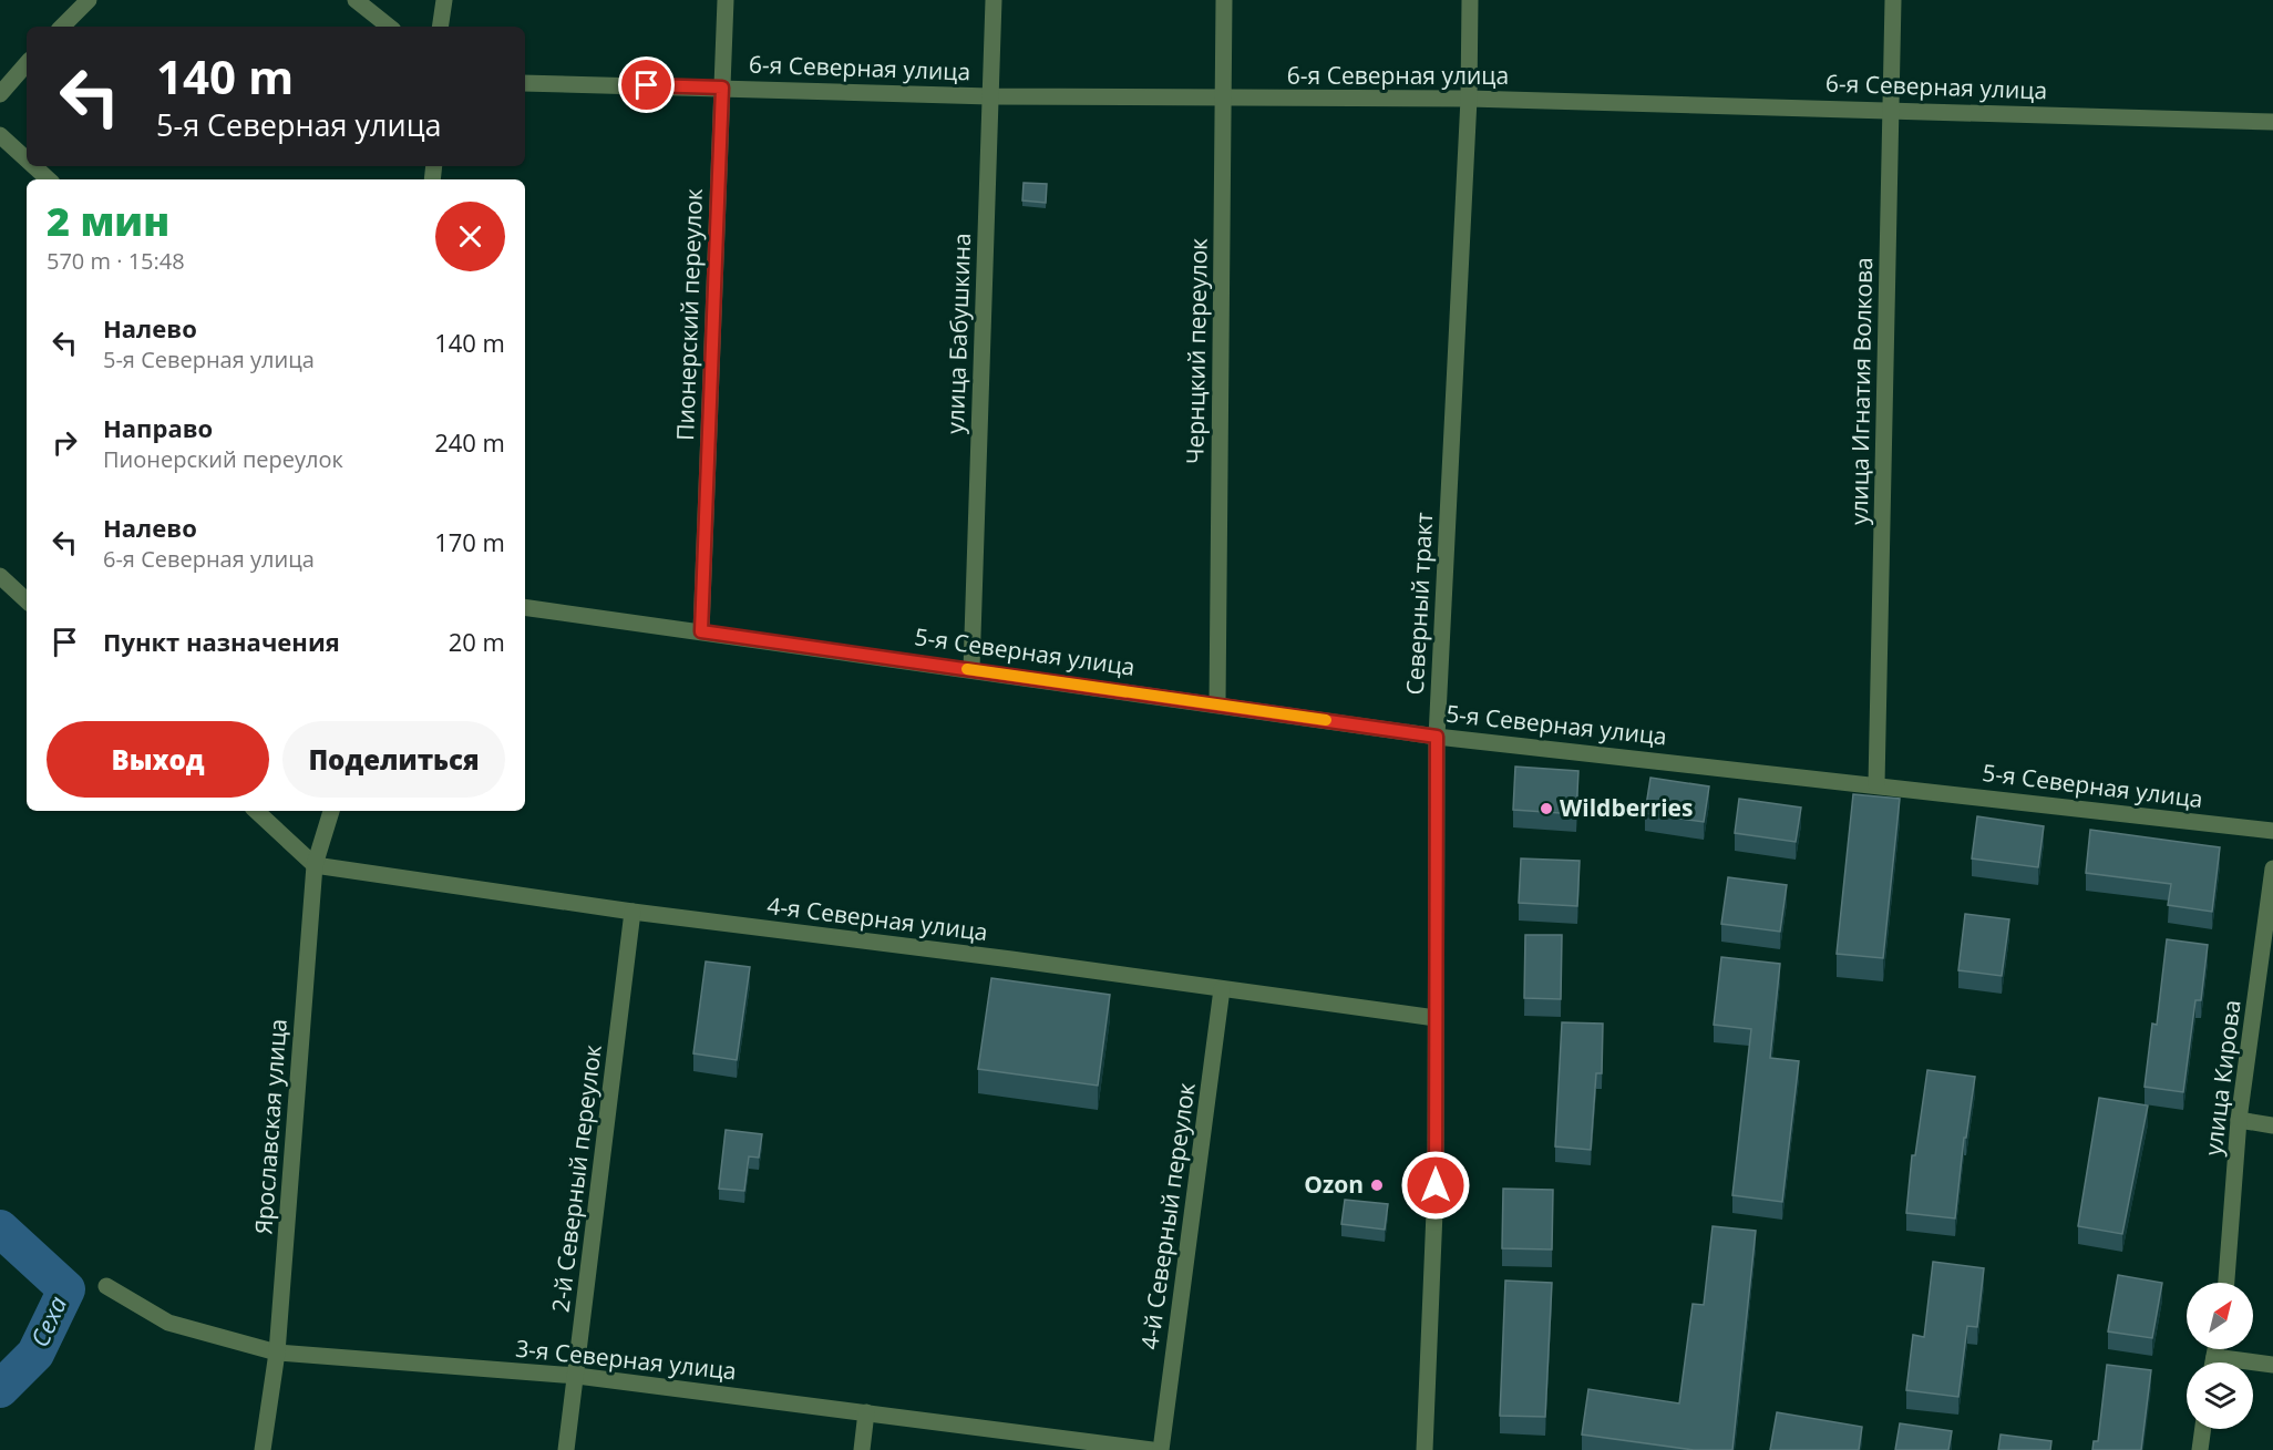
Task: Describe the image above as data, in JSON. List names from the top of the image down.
{
  "streets": {
    "street": [
      "6-я Северная улица",
      "Пионерский переулок",
      "улица Бабушкина",
      "Чернцкий переулок",
      "улица Игнатия Волкова",
      "Северный тракт",
      "5-я Северная улица",
      "4-я Северная улица",
      "улица Кирова",
      "Ярославская улица",
      "2-й Северный переулок",
      "4-й Северный переулок",
      "3-я Северная улица"
    ]
  },
  "crossings": [
    ["6-я Северная улица", "Пионерский переулок"],
    ["6-я Северная улица", "улица Бабушкина"],
    ["6-я Северная улица", "Чернцкий переулок"],
    ["6-я Северная улица", "улица Игнатия Волкова"],
    ["6-я Северная улица", "Северный тракт"],
    ["Пионерский переулок", "5-я Северная улица"],
    ["улица Бабушкина", "5-я Северная улица"],
    ["Чернцкий переулок", "5-я Северная улица"],
    ["улица Игнатия Волкова", "5-я Северная улица"],
    ["Северный тракт", "5-я Северная улица"],
    ["Северный тракт", "4-я Северная улица"],
    ["4-я Северная улица", "Ярославская улица"],
    ["4-я Северная улица", "2-й Северный переулок"],
    ["4-я Северная улица", "4-й Северный переулок"],
    ["Ярославская улица", "3-я Северная улица"],
    ["2-й Северный переулок", "3-я Северная улица"]
  ],
  "water": ["Сеха"],
  "places": ["Wildberries", "Ozon"],
  "north": "top right",
  "page": {
    "turn": ["140 m", "5-я Северная улица"],
    "heading": ["2 мин", "570 m · 15:48"],
    "list": [
      {
        "name": "Налево",
        "note": "5-я Северная улица",
        "value": "140 m"
      },
      {
        "name": "Направо",
        "note": "Пионерский переулок",
        "value": "240 m"
      },
      {
        "name": "Налево",
        "note": "6-я Северная улица",
        "value": "170 m"
      },
      {
        "name": "Пункт назначения",
        "value": "20 m"
      }
    ],
    "buttons": ["Выход", "Поделиться"]
  }
}
